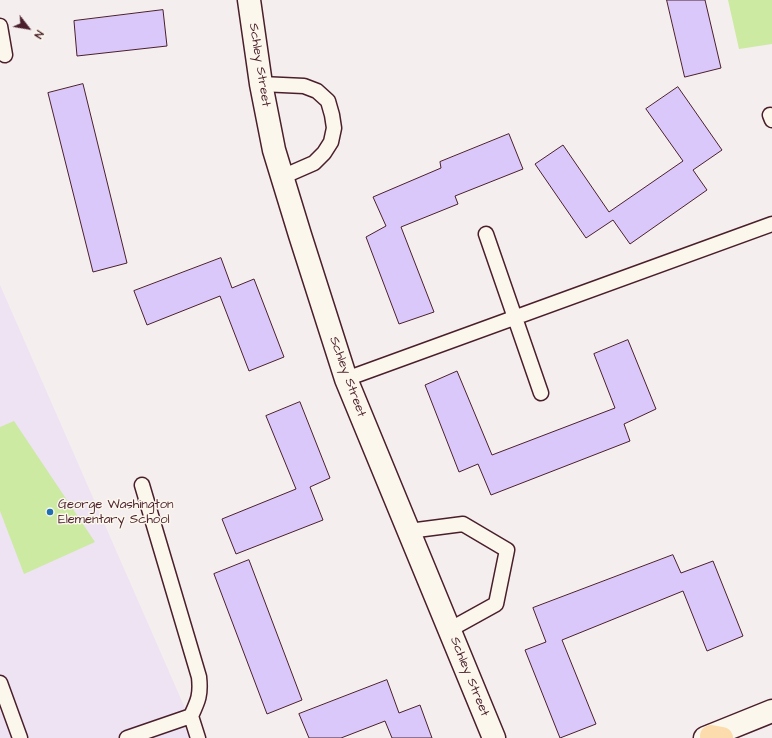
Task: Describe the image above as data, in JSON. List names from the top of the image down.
{
  "streets": {
    "street": ["Schley Street"]
  },
  "places": ["George Washington Elementary School"],
  "north": "bottom right"
}
